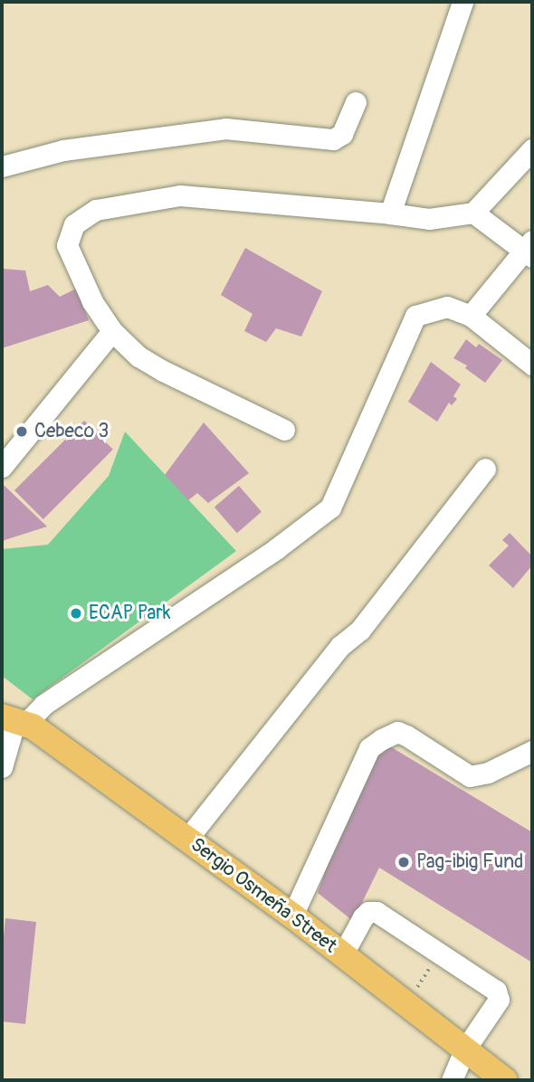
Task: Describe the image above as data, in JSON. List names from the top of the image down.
{
  "streets": {
    "main road": ["Sergio Osmeña Street"]
  },
  "places": ["Cebeco 3", "ECAP Park", "Pag-ibig Fund"]
}
